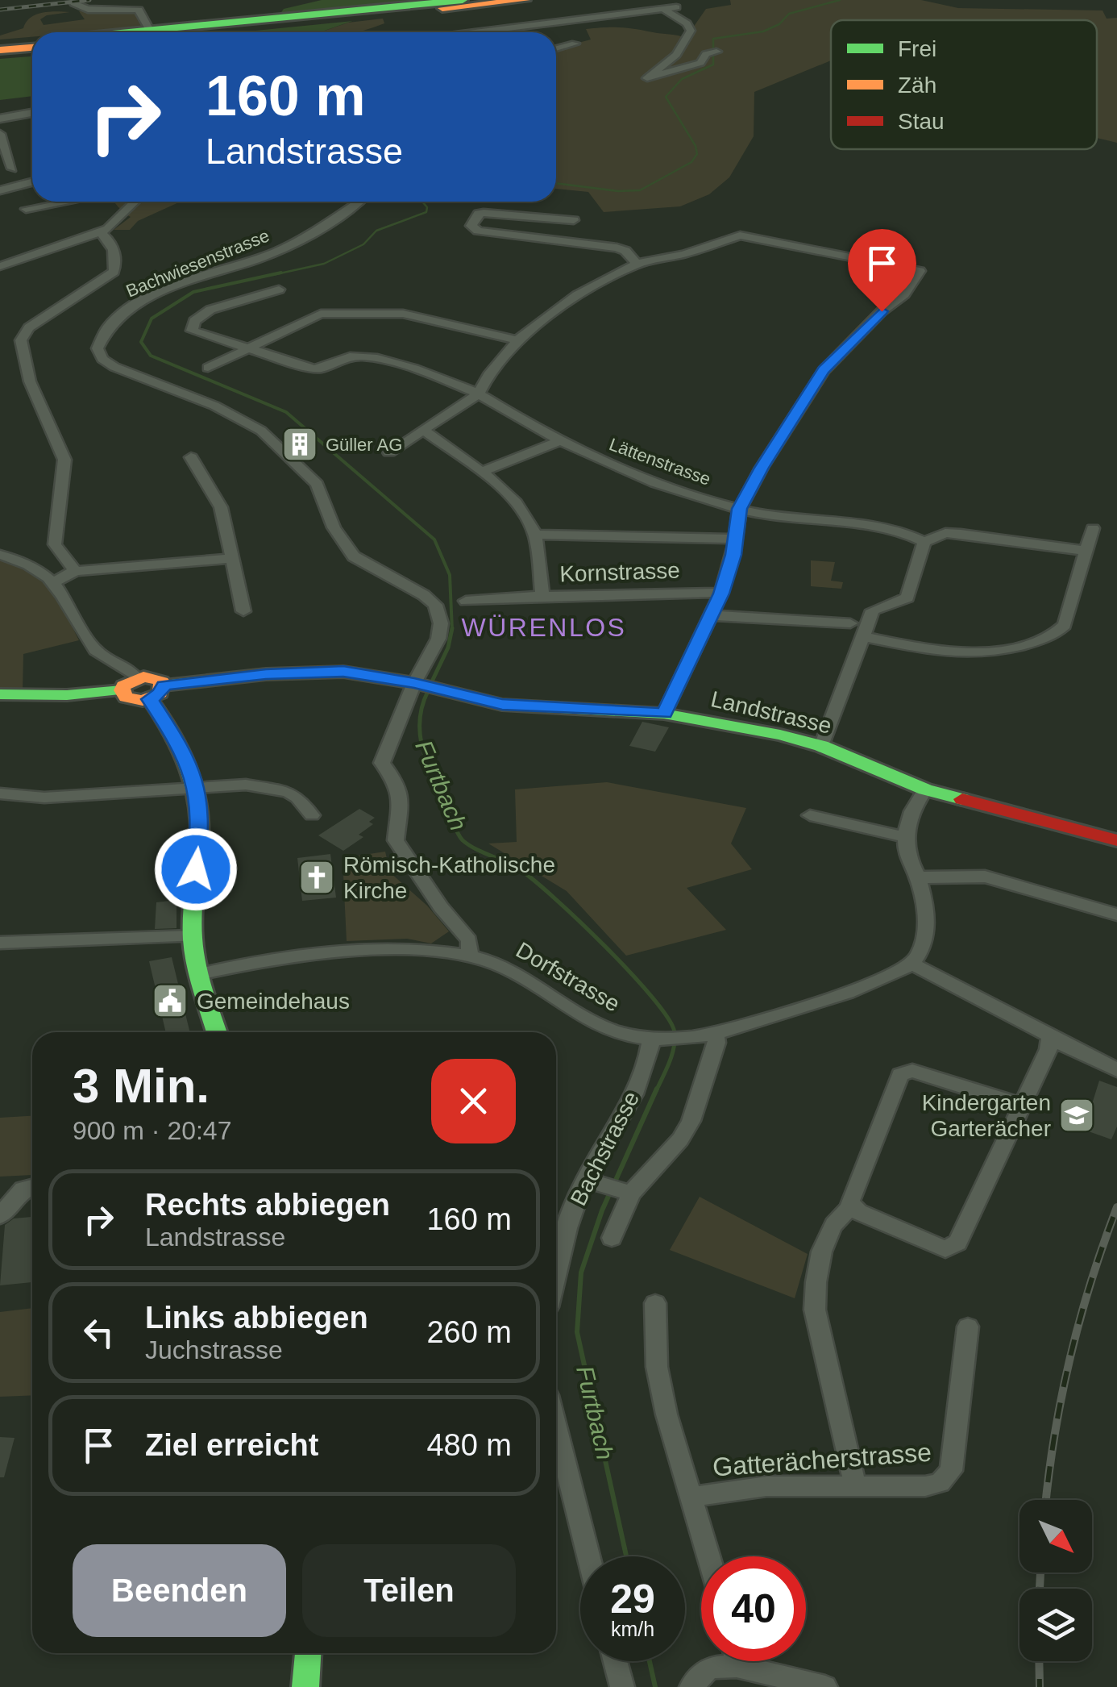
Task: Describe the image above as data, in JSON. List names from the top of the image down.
{
  "streets": {
    "main road": ["Landstrasse"],
    "street": [
      "Bachwiesenstrasse",
      "Lättenstrasse",
      "Kornstrasse",
      "Dorfstrasse",
      "Bachstrasse",
      "Gatterächerstrasse"
    ]
  },
  "crossings": [
    ["Bachwiesenstrasse", "Landstrasse"],
    ["Dorfstrasse", "Bachstrasse"]
  ],
  "districts": ["WÜRENLOS"],
  "water": ["Furtbach"],
  "places": {
    "building": ["Güller AG"],
    "church": ["Römisch-Katholische Kirche"],
    "public building": ["Gemeindehaus"],
    "school or university": ["Kindergarten Garterächer"]
  },
  "legend": ["Frei", "Zäh", "Stau"],
  "north": "bottom right",
  "page": {
    "turn": ["160 m", "Landstrasse"],
    "heading": ["3 Min.", "900 m · 20:47"],
    "list": [
      {
        "name": "Rechts abbiegen",
        "note": "Landstrasse",
        "value": "160 m"
      },
      {
        "name": "Links abbiegen",
        "note": "Juchstrasse",
        "value": "260 m"
      },
      {
        "name": "Ziel erreicht",
        "value": "480 m"
      }
    ],
    "buttons": ["Beenden", "Teilen"],
    "speed": "29 km/h",
    "limit": "40"
  }
}
